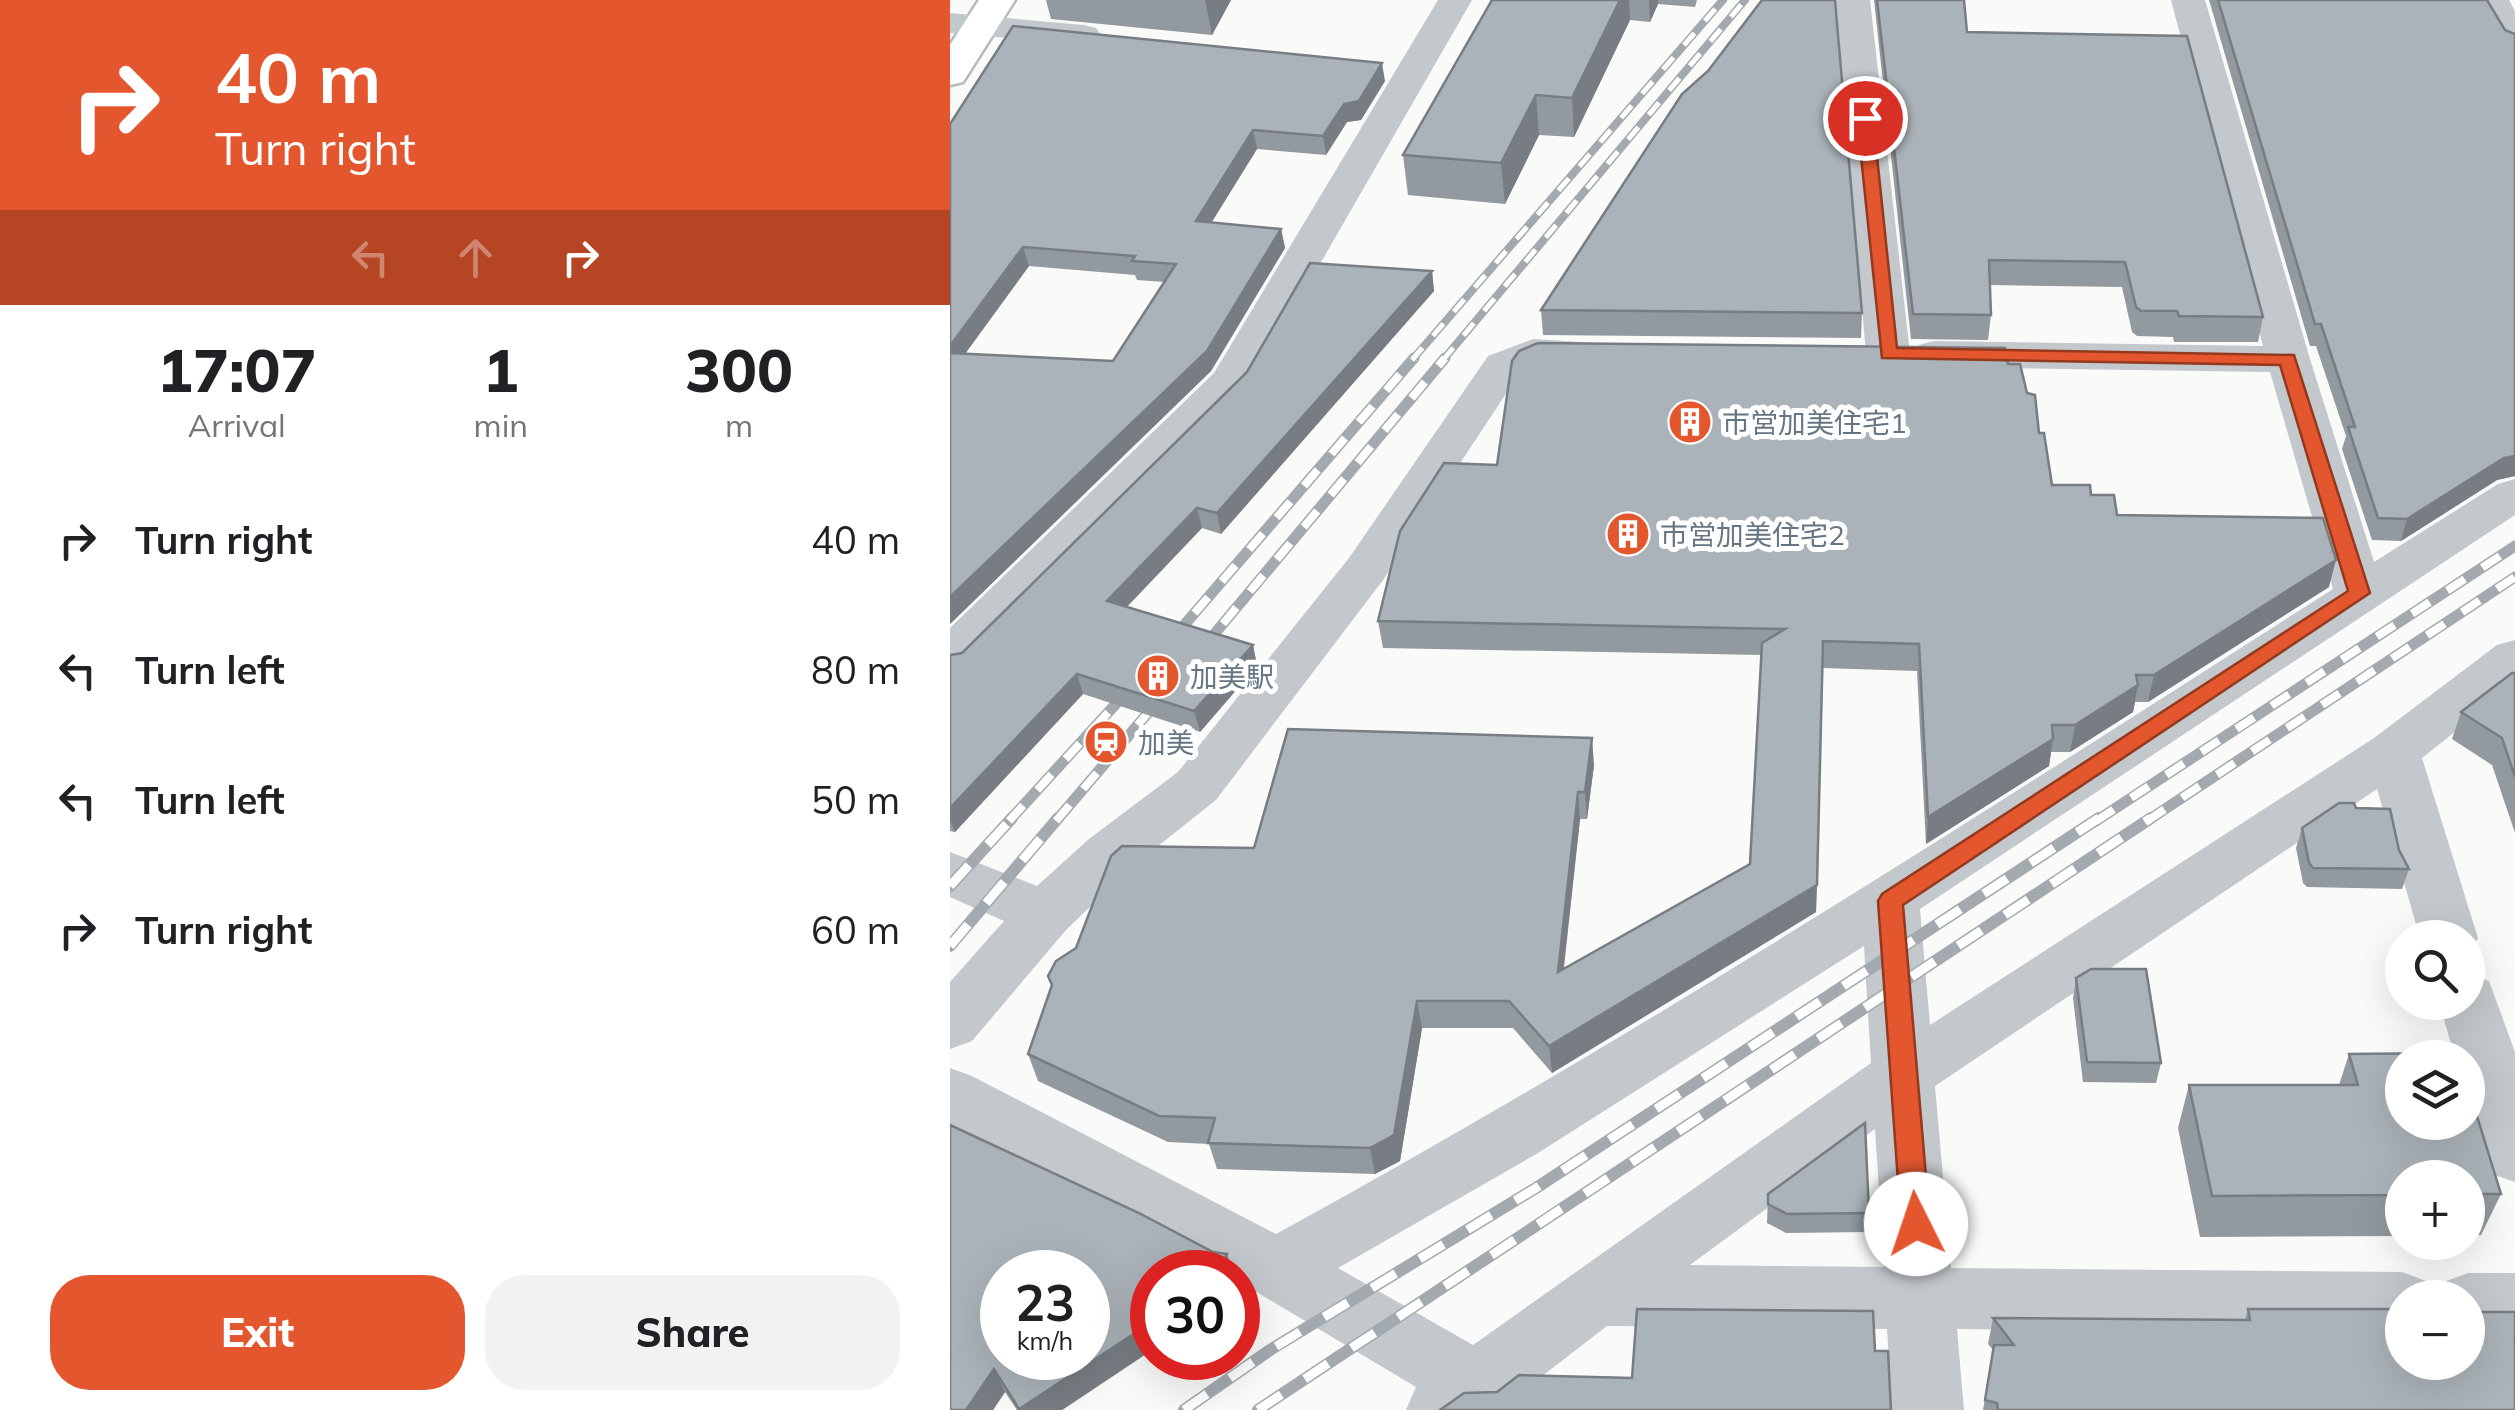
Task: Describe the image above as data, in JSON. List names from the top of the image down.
{
  "places": {
    "building": ["市営加美住宅1", "市営加美住宅2", "加美駅"],
    "station": ["加美"]
  },
  "page": {
    "turn": ["40 m", "Turn right"],
    "eta": [
      "17:07",
      "Arrival",
      "1",
      "min",
      "300",
      "m"
    ],
    "list": [
      {
        "name": "Turn right",
        "value": "40 m"
      },
      {
        "name": "Turn left",
        "value": "80 m"
      },
      {
        "name": "Turn left",
        "value": "50 m"
      },
      {
        "name": "Turn right",
        "value": "60 m"
      }
    ],
    "map_buttons": ["+", "−"],
    "speed": "23 km/h",
    "limit": "30",
    "buttons": ["Exit", "Share"]
  }
}
